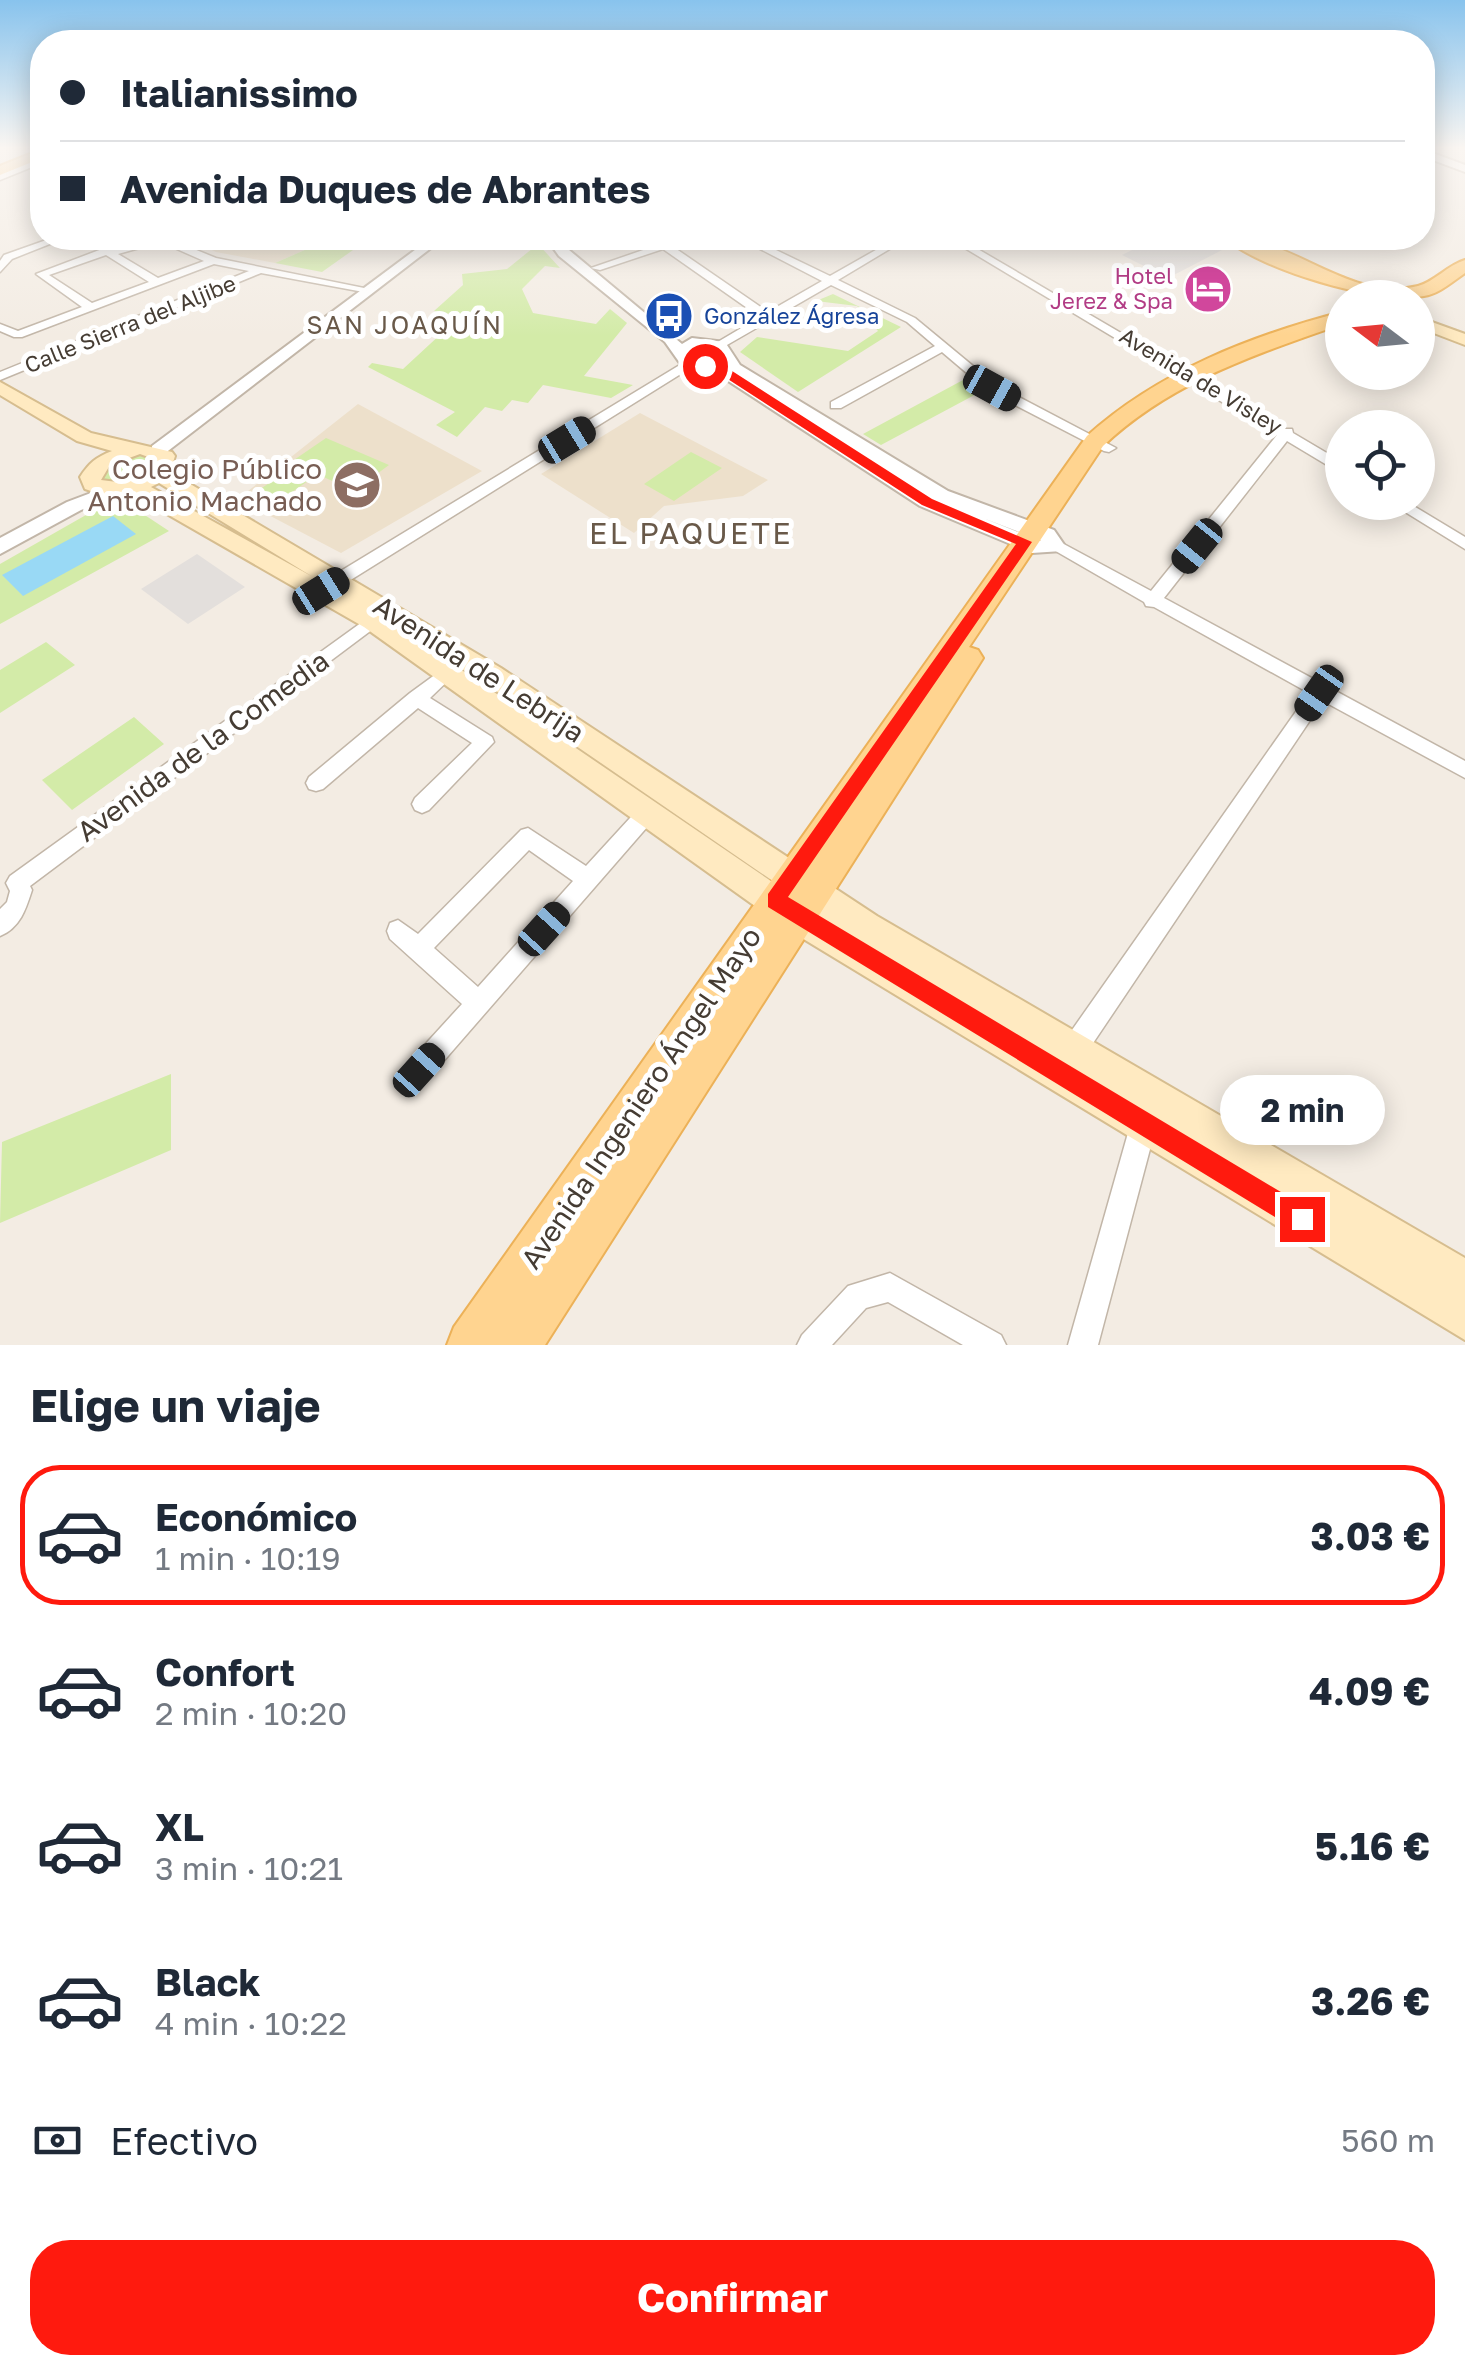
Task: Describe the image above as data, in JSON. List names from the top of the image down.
{
  "streets": {
    "main road": ["Avenida de Lebrija", "Avenida Ingeniero Ángel Mayo"],
    "street": ["Calle Sierra del Aljibe", "Avenida de Visley", "Avenida de la Comedia"]
  },
  "crossings": [
    ["Avenida de Visley", "Avenida Ingeniero Ángel Mayo"],
    ["Avenida de Lebrija", "Avenida de la Comedia"],
    ["Avenida de Lebrija", "Avenida Ingeniero Ángel Mayo"]
  ],
  "districts": ["SAN JOAQUÍN", "EL PAQUETE"],
  "places": {
    "hotel": ["Hotel Jerez & Spa"],
    "bus stop": ["González Ágresa"],
    "school or university": ["Colegio Público Antonio Machado"]
  },
  "north": "left",
  "page": {
    "banner": ["Italianissimo", "Avenida Duques de Abrantes"],
    "bubble": "2 min",
    "heading": "Elige un viaje",
    "list": [
      {
        "name": "Económico",
        "note": "1 min · 10:19",
        "value": "3.03 €"
      },
      {
        "name": "Confort",
        "note": "2 min · 10:20",
        "value": "4.09 €"
      },
      {
        "name": "XL",
        "note": "3 min · 10:21",
        "value": "5.16 €"
      },
      {
        "name": "Black",
        "note": "4 min · 10:22",
        "value": "3.26 €"
      }
    ],
    "pay": ["Efectivo", "560 m"],
    "buttons": "Confirmar"
  }
}
